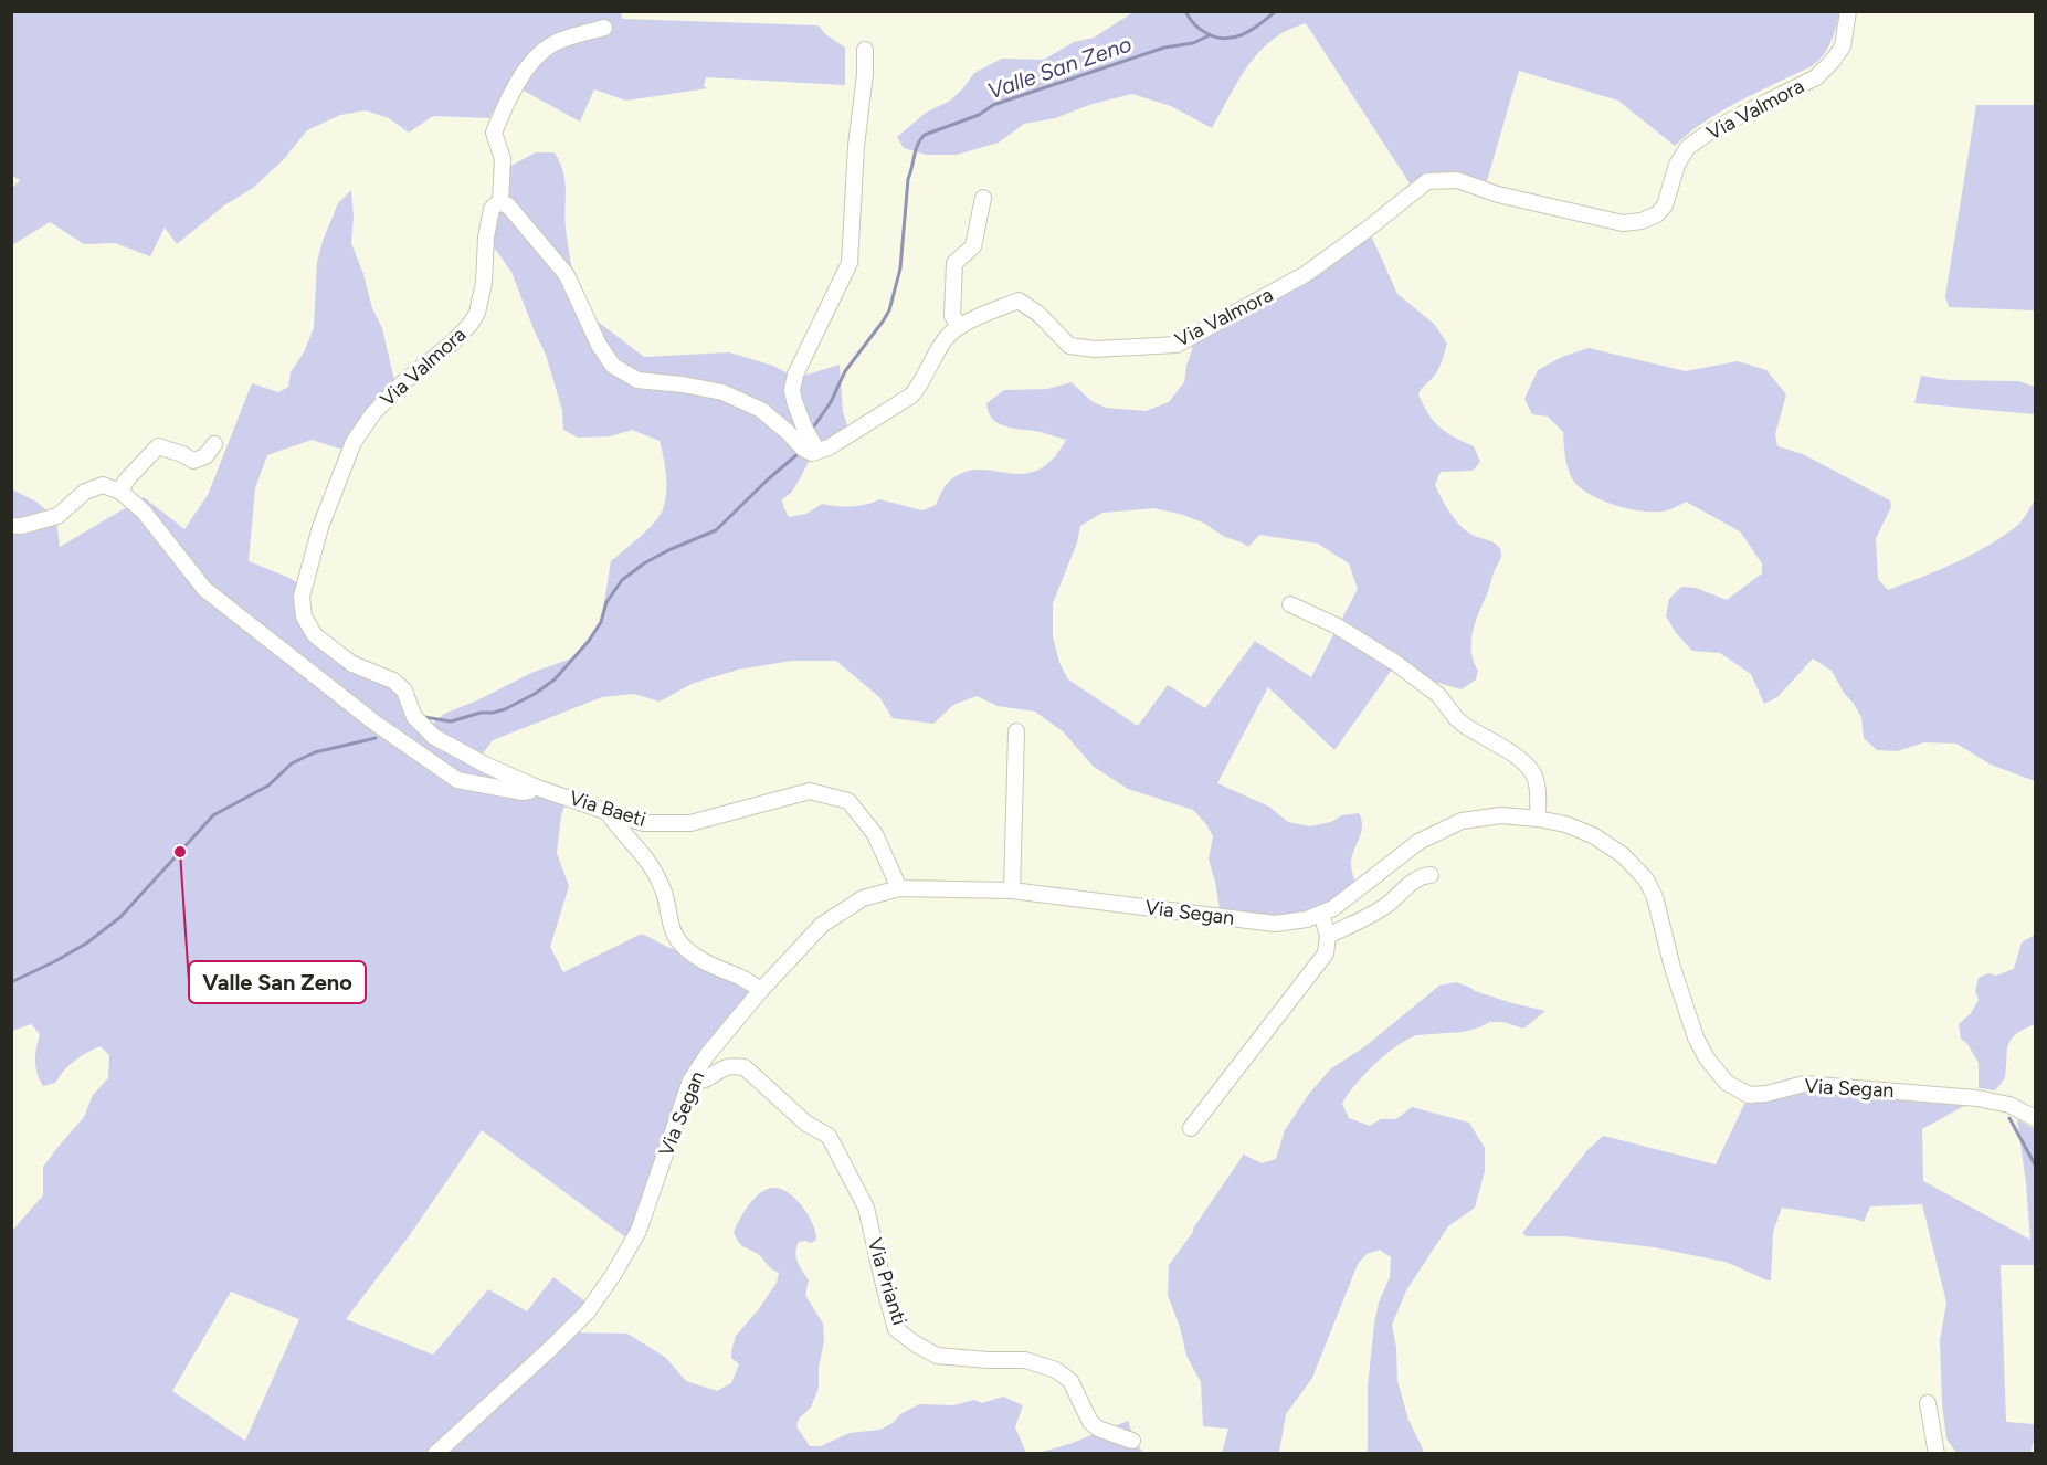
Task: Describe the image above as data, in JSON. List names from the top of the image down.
{
  "streets": {
    "street": [
      "Via Valmora",
      "Via Baeti",
      "Via Segan",
      "Via Prianti"
    ]
  },
  "crossings": [
    ["Via Valmora", "Via Baeti"],
    ["Via Baeti", "Via Segan"],
    ["Via Segan", "Via Prianti"]
  ],
  "water": ["Valle San Zeno"],
  "places": ["Valle San Zeno"]
}
